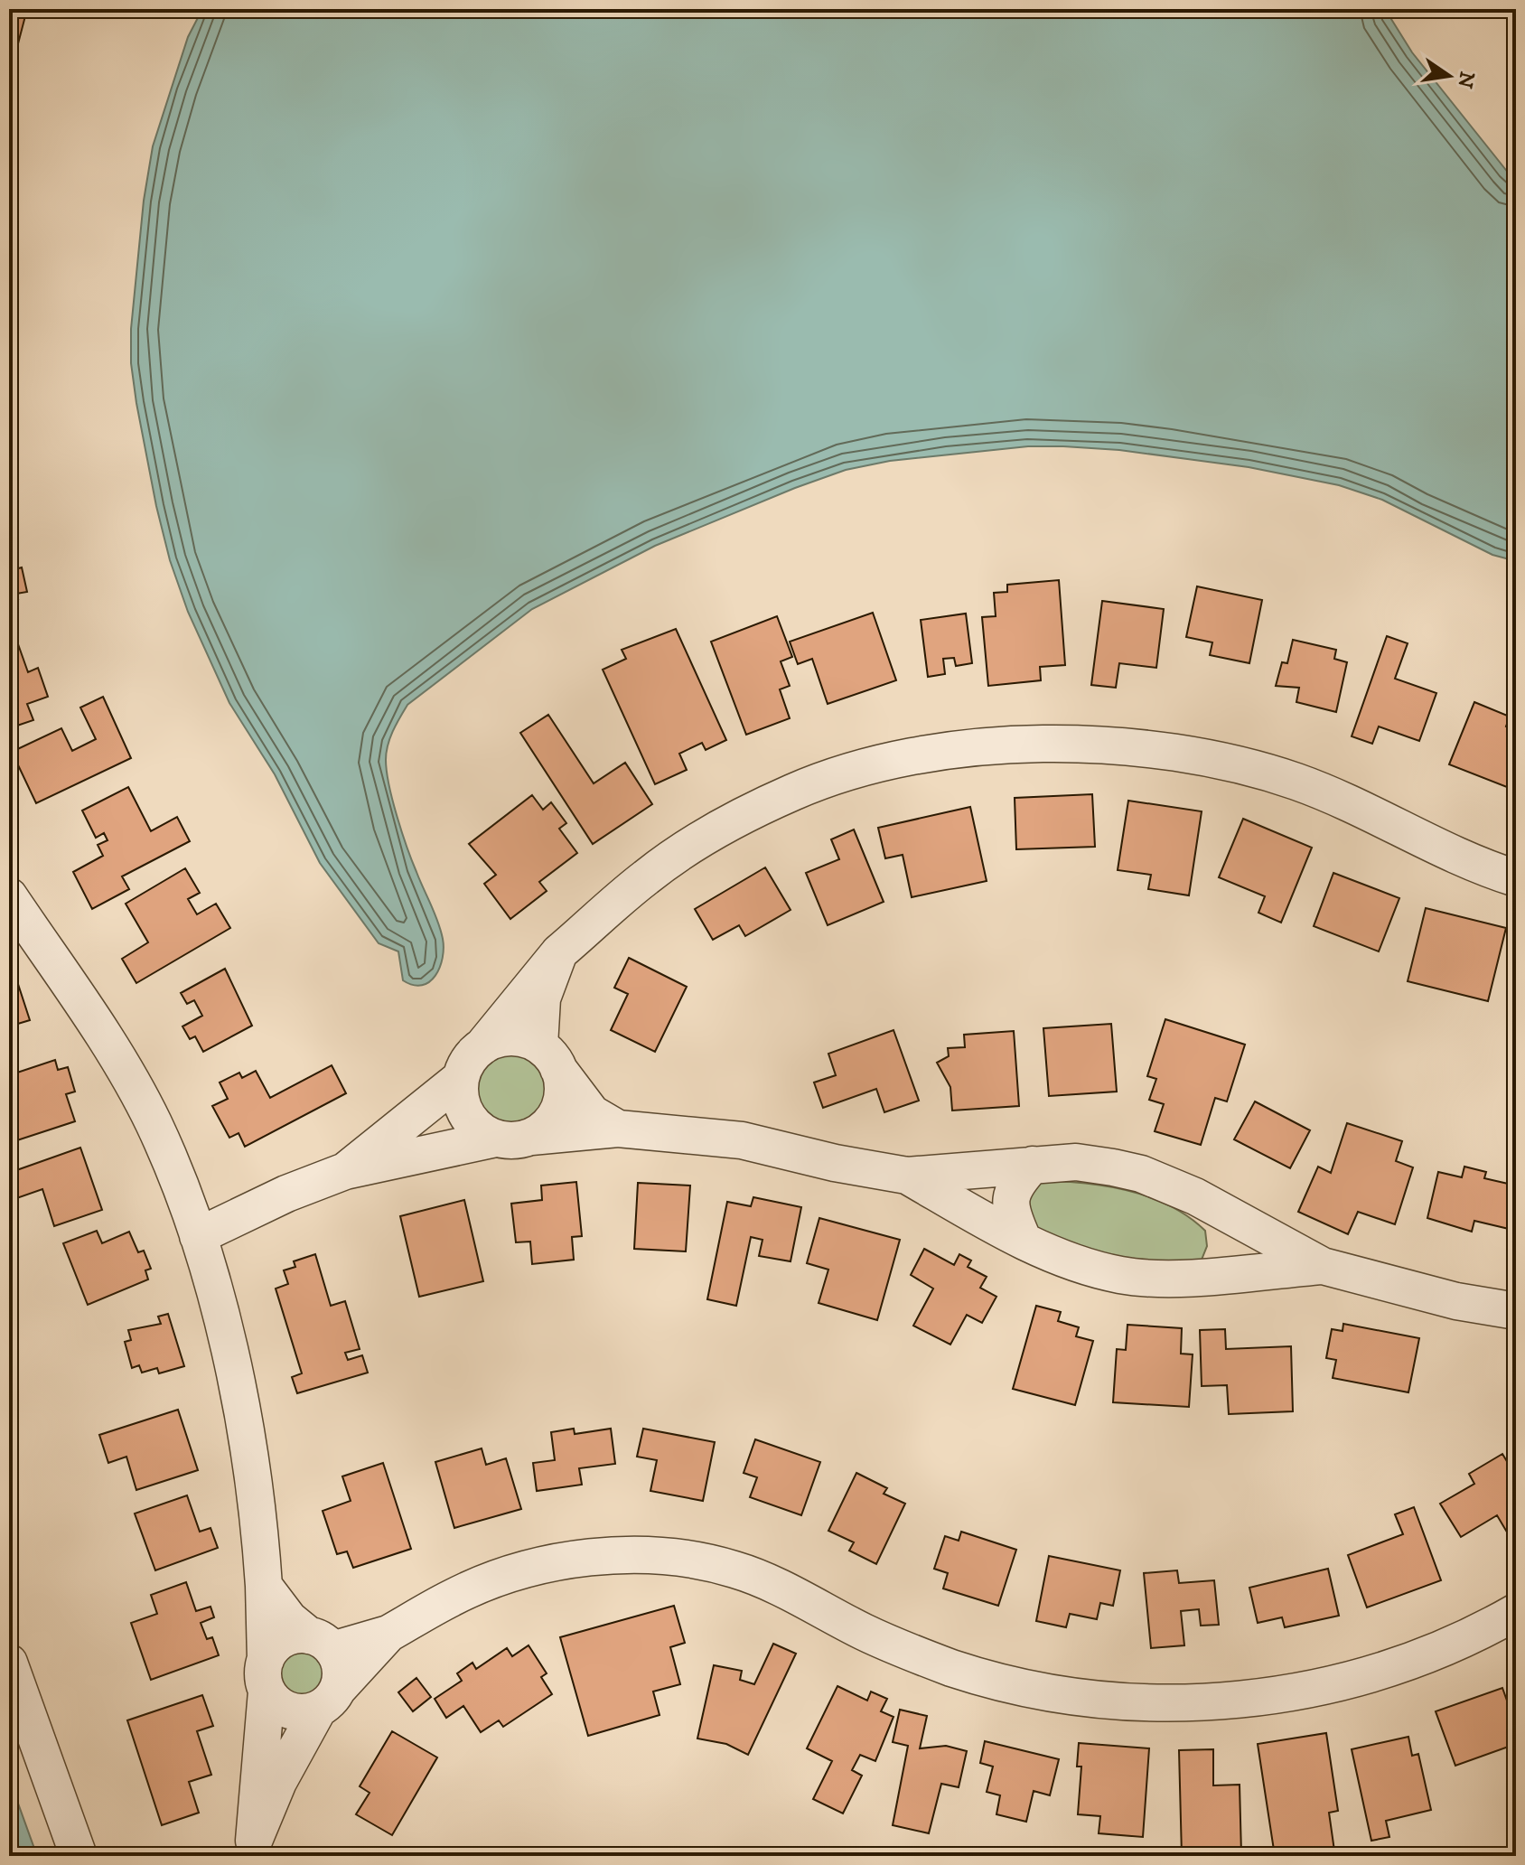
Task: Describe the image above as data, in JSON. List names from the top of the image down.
{
  "north": "right"
}
